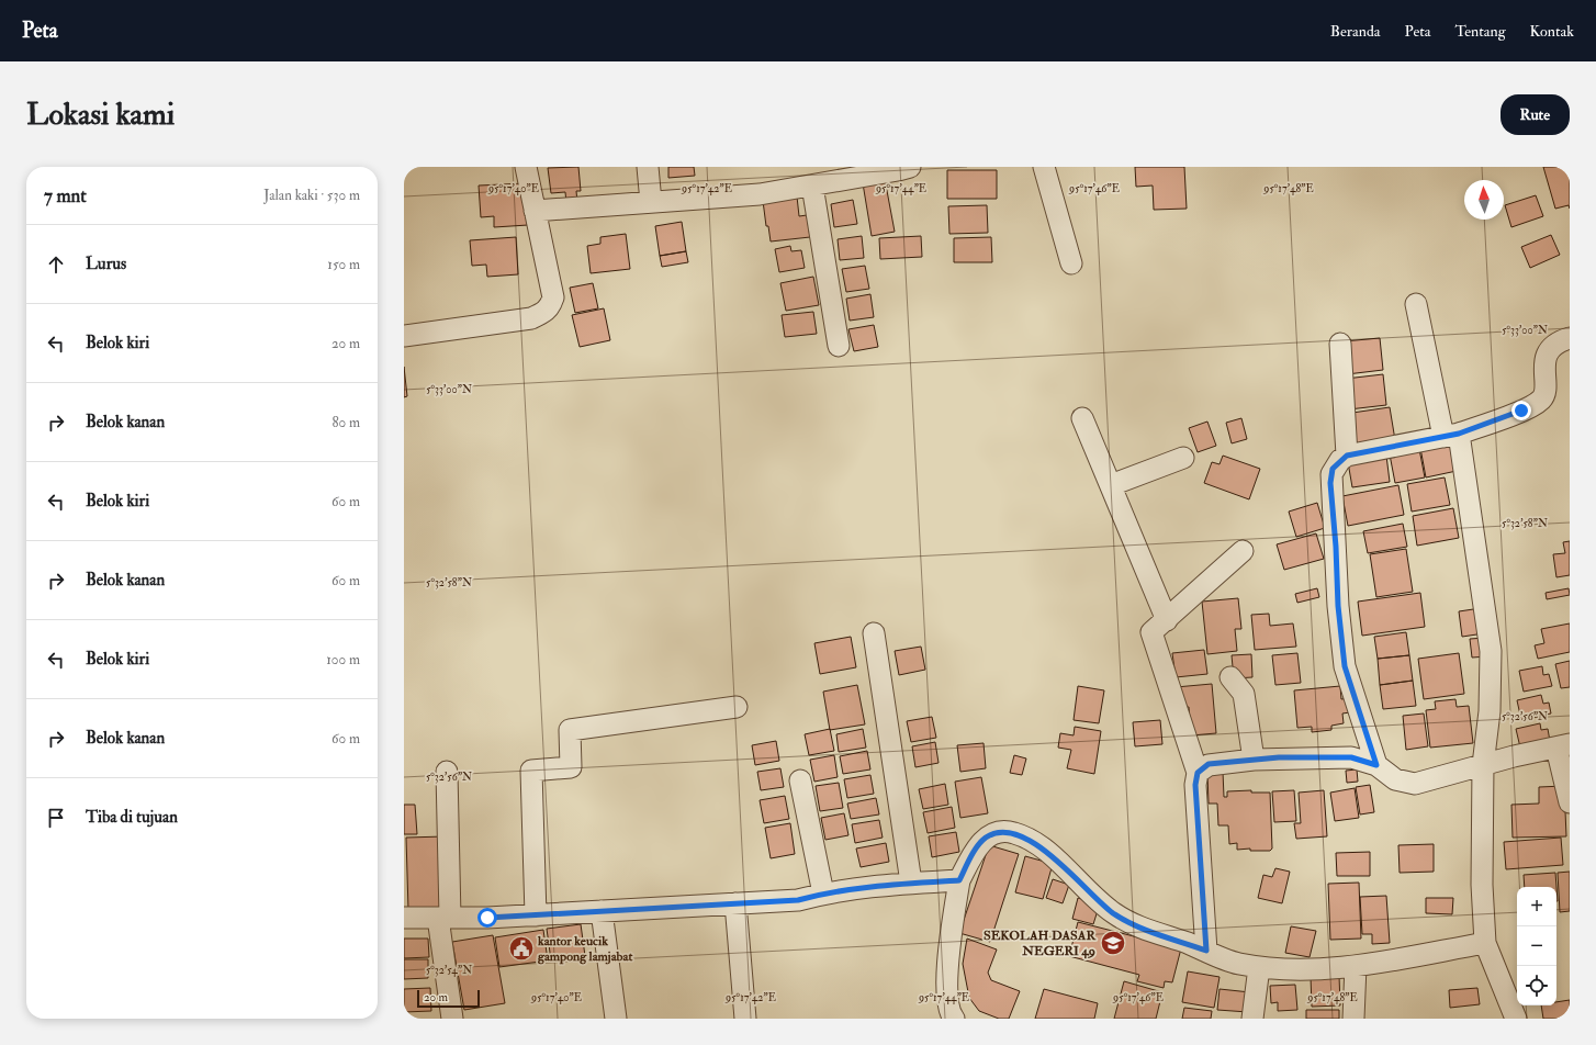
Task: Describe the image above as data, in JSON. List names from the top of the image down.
{
  "places": {
    "school or university": ["SEKOLAH DASAR NEGERI 49"],
    "public building": ["kantor keucik gampong lamjabat"]
  },
  "scale_bar": "20 m",
  "north": "top",
  "page": {
    "header": "Peta",
    "nav": [
      "Beranda",
      "Peta",
      "Tentang",
      "Kontak"
    ],
    "buttons": "Rute",
    "title": "Lokasi kami",
    "heading": ["7 mnt", "Jalan kaki · 530 m"],
    "list": [
      ["Lurus", "150 m"],
      ["Belok kiri", "20 m"],
      ["Belok kanan", "80 m"],
      ["Belok kiri", "60 m"],
      ["Belok kanan", "60 m"],
      ["Belok kiri", "100 m"],
      ["Belok kanan", "60 m"],
      "Tiba di tujuan"
    ],
    "map_buttons": ["+", "−"],
    "scale": "20 m"
  },
  "coordinates": [
    "95°17'40\"E",
    "95°17'42\"E",
    "95°17'44\"E",
    "95°17'46\"E",
    "95°17'48\"E",
    "5°33'00\"N",
    "5°32'58\"N",
    "5°32'56\"N",
    "5°32'54\"N"
  ]
}
